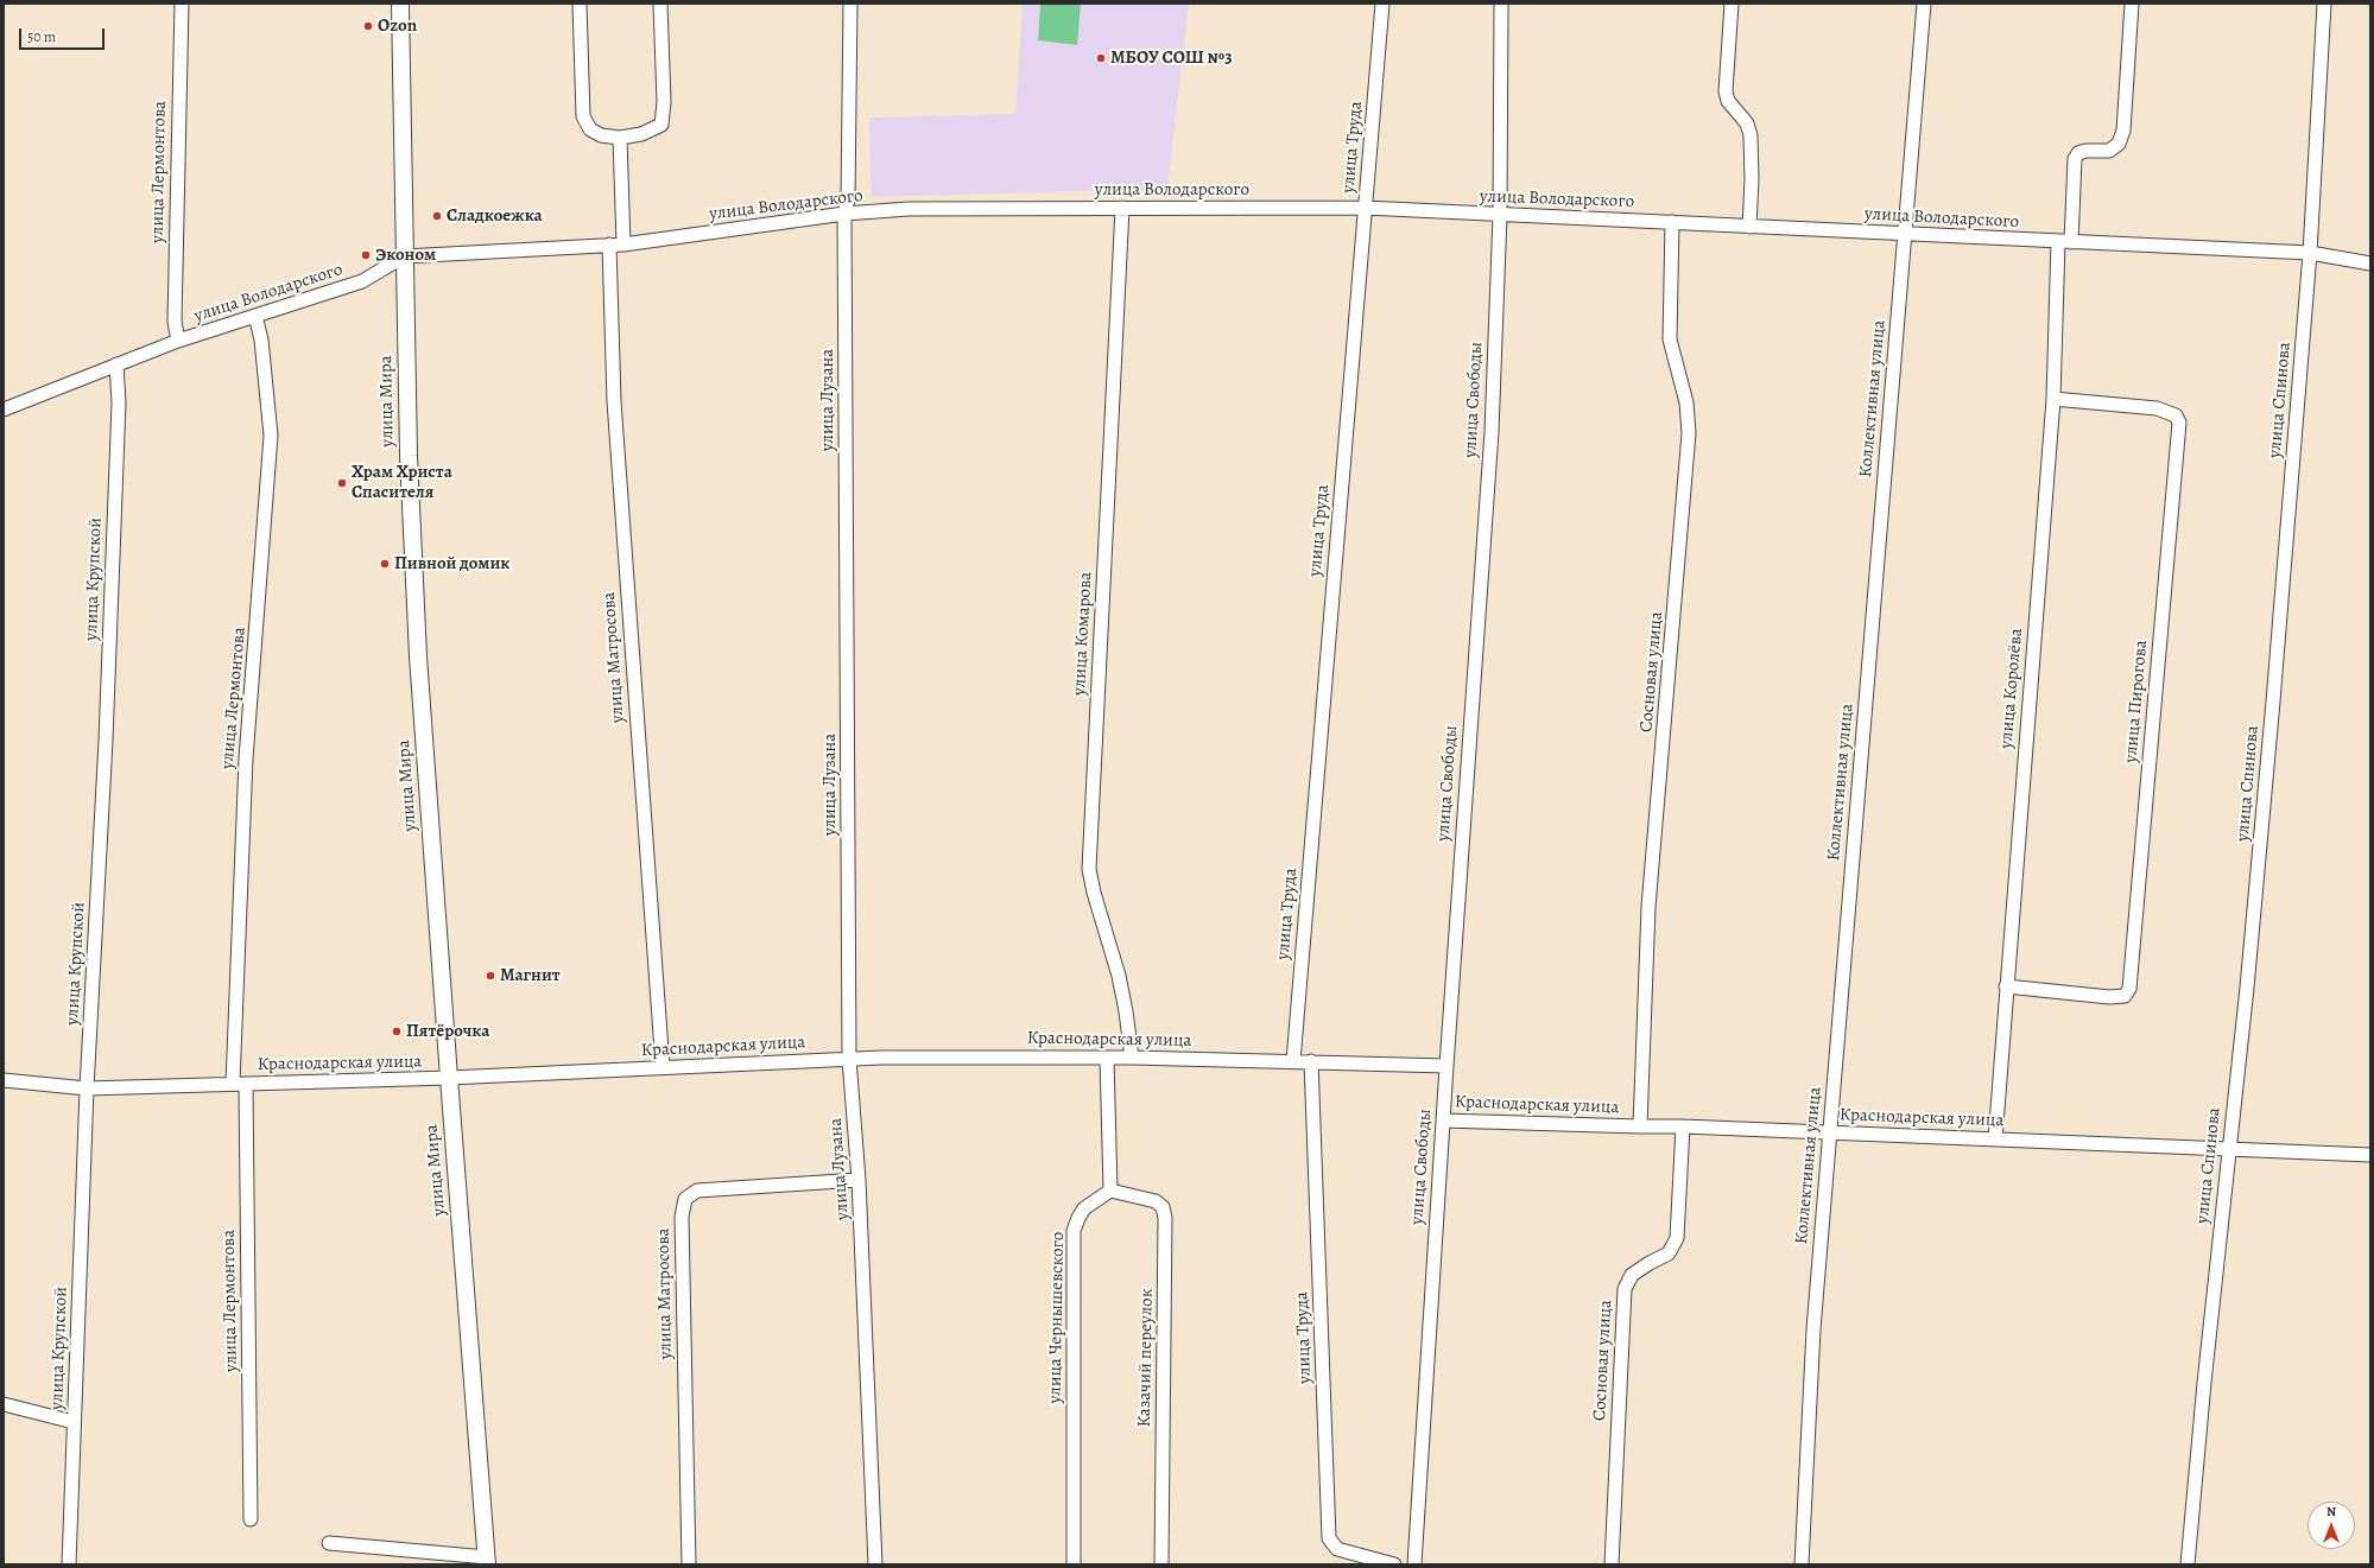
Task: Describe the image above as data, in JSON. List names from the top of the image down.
{
  "streets": {
    "main road": ["улица Мира"],
    "street": [
      "улица Труда",
      "улица Лермонтова",
      "улица Володарского",
      "Коллективная улица",
      "улица Лузана",
      "улица Свободы",
      "улица Спинова",
      "улица Крупской",
      "улица Комарова",
      "улица Матросова",
      "Сосновая улица",
      "улица Королёва",
      "улица Пирогова",
      "Краснодарская улица",
      "улица Чернышевского",
      "Казачий переулок"
    ]
  },
  "crossings": [
    ["улица Труда", "улица Володарского"],
    ["улица Труда", "Краснодарская улица"],
    ["улица Лермонтова", "улица Володарского"],
    ["улица Лермонтова", "Краснодарская улица"],
    ["улица Володарского", "Коллективная улица"],
    ["улица Володарского", "улица Лузана"],
    ["улица Володарского", "улица Свободы"],
    ["улица Володарского", "улица Спинова"],
    ["улица Володарского", "улица Мира"],
    ["улица Володарского", "улица Крупской"],
    ["улица Володарского", "улица Комарова"],
    ["улица Володарского", "улица Матросова"],
    ["улица Володарского", "Сосновая улица"],
    ["улица Володарского", "улица Королёва"],
    ["Коллективная улица", "Краснодарская улица"],
    ["улица Лузана", "улица Матросова"],
    ["улица Лузана", "Краснодарская улица"],
    ["улица Свободы", "Краснодарская улица"],
    ["улица Спинова", "Краснодарская улица"],
    ["улица Мира", "Краснодарская улица"],
    ["улица Крупской", "Краснодарская улица"],
    ["улица Комарова", "Краснодарская улица"],
    ["улица Матросова", "Краснодарская улица"],
    ["Сосновая улица", "Краснодарская улица"],
    ["улица Королёва", "улица Пирогова"],
    ["улица Королёва", "Краснодарская улица"],
    ["улица Чернышевского", "Казачий переулок"]
  ],
  "places": [
    "Ozon",
    "МБОУ СОШ №3",
    "Сладкоежка",
    "Эконом",
    "Храм Христа Спасителя",
    "Пивной домик",
    "Магнит",
    "Пятёрочка"
  ],
  "scale_bar": "50 m",
  "north": "top"
}
